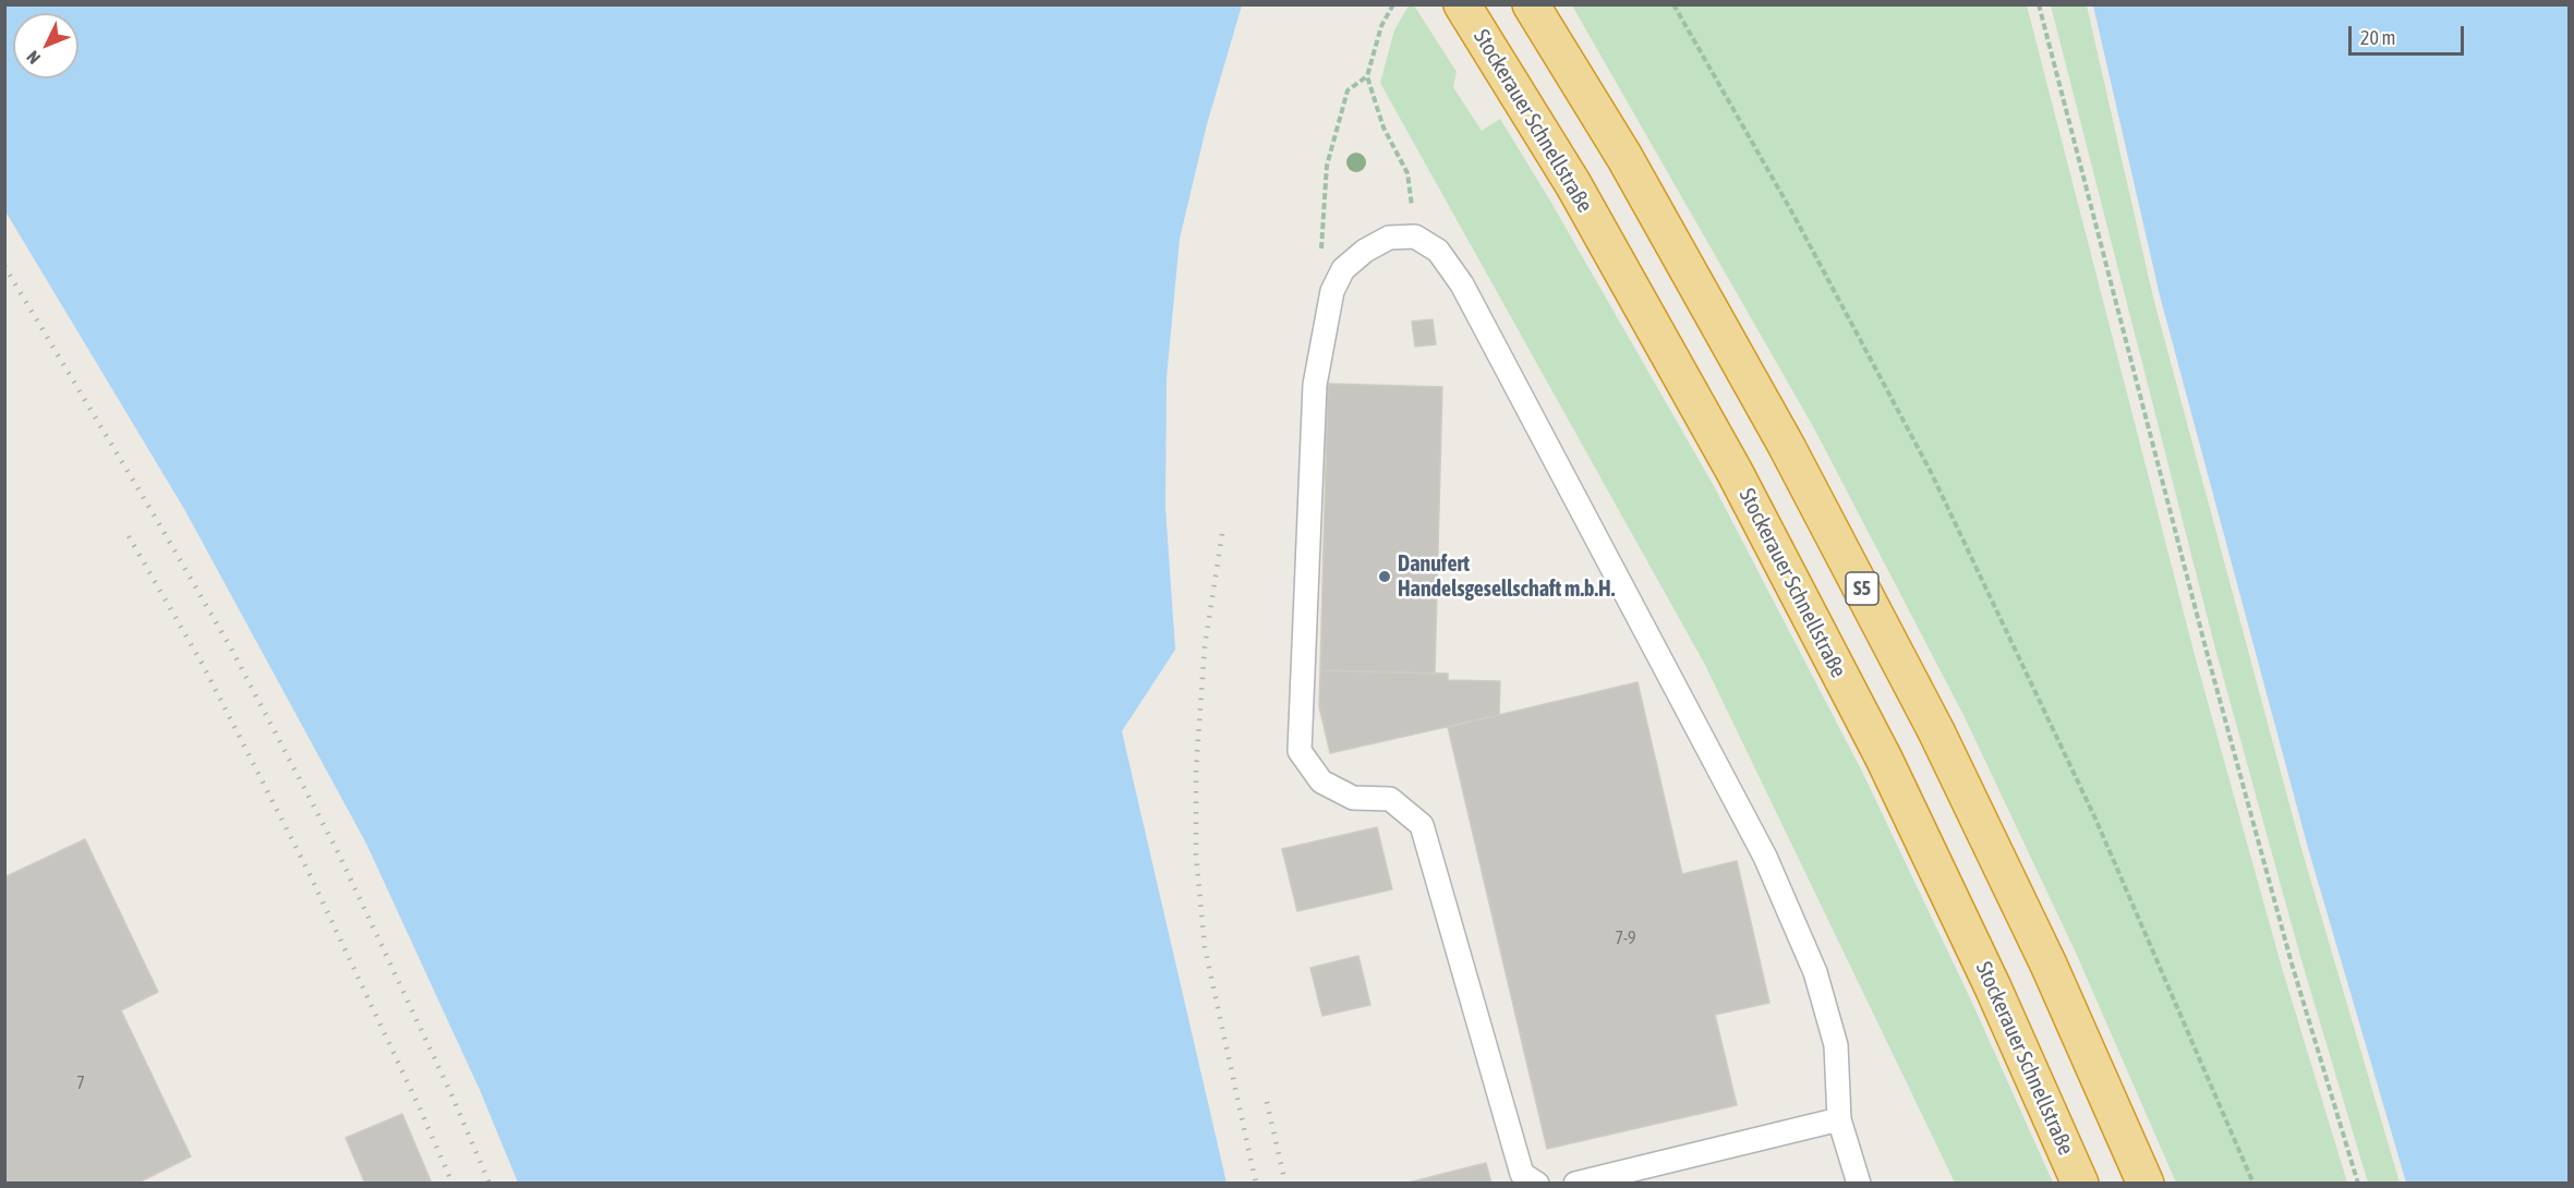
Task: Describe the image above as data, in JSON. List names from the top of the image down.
{
  "streets": {
    "highway": ["Stockerauer Schnellstraße", "S5"]
  },
  "places": ["Danufert Handelsgesellschaft m.b.H."],
  "house_numbers": ["7-9", "7"],
  "scale_bar": "20 m",
  "north": "bottom left"
}
